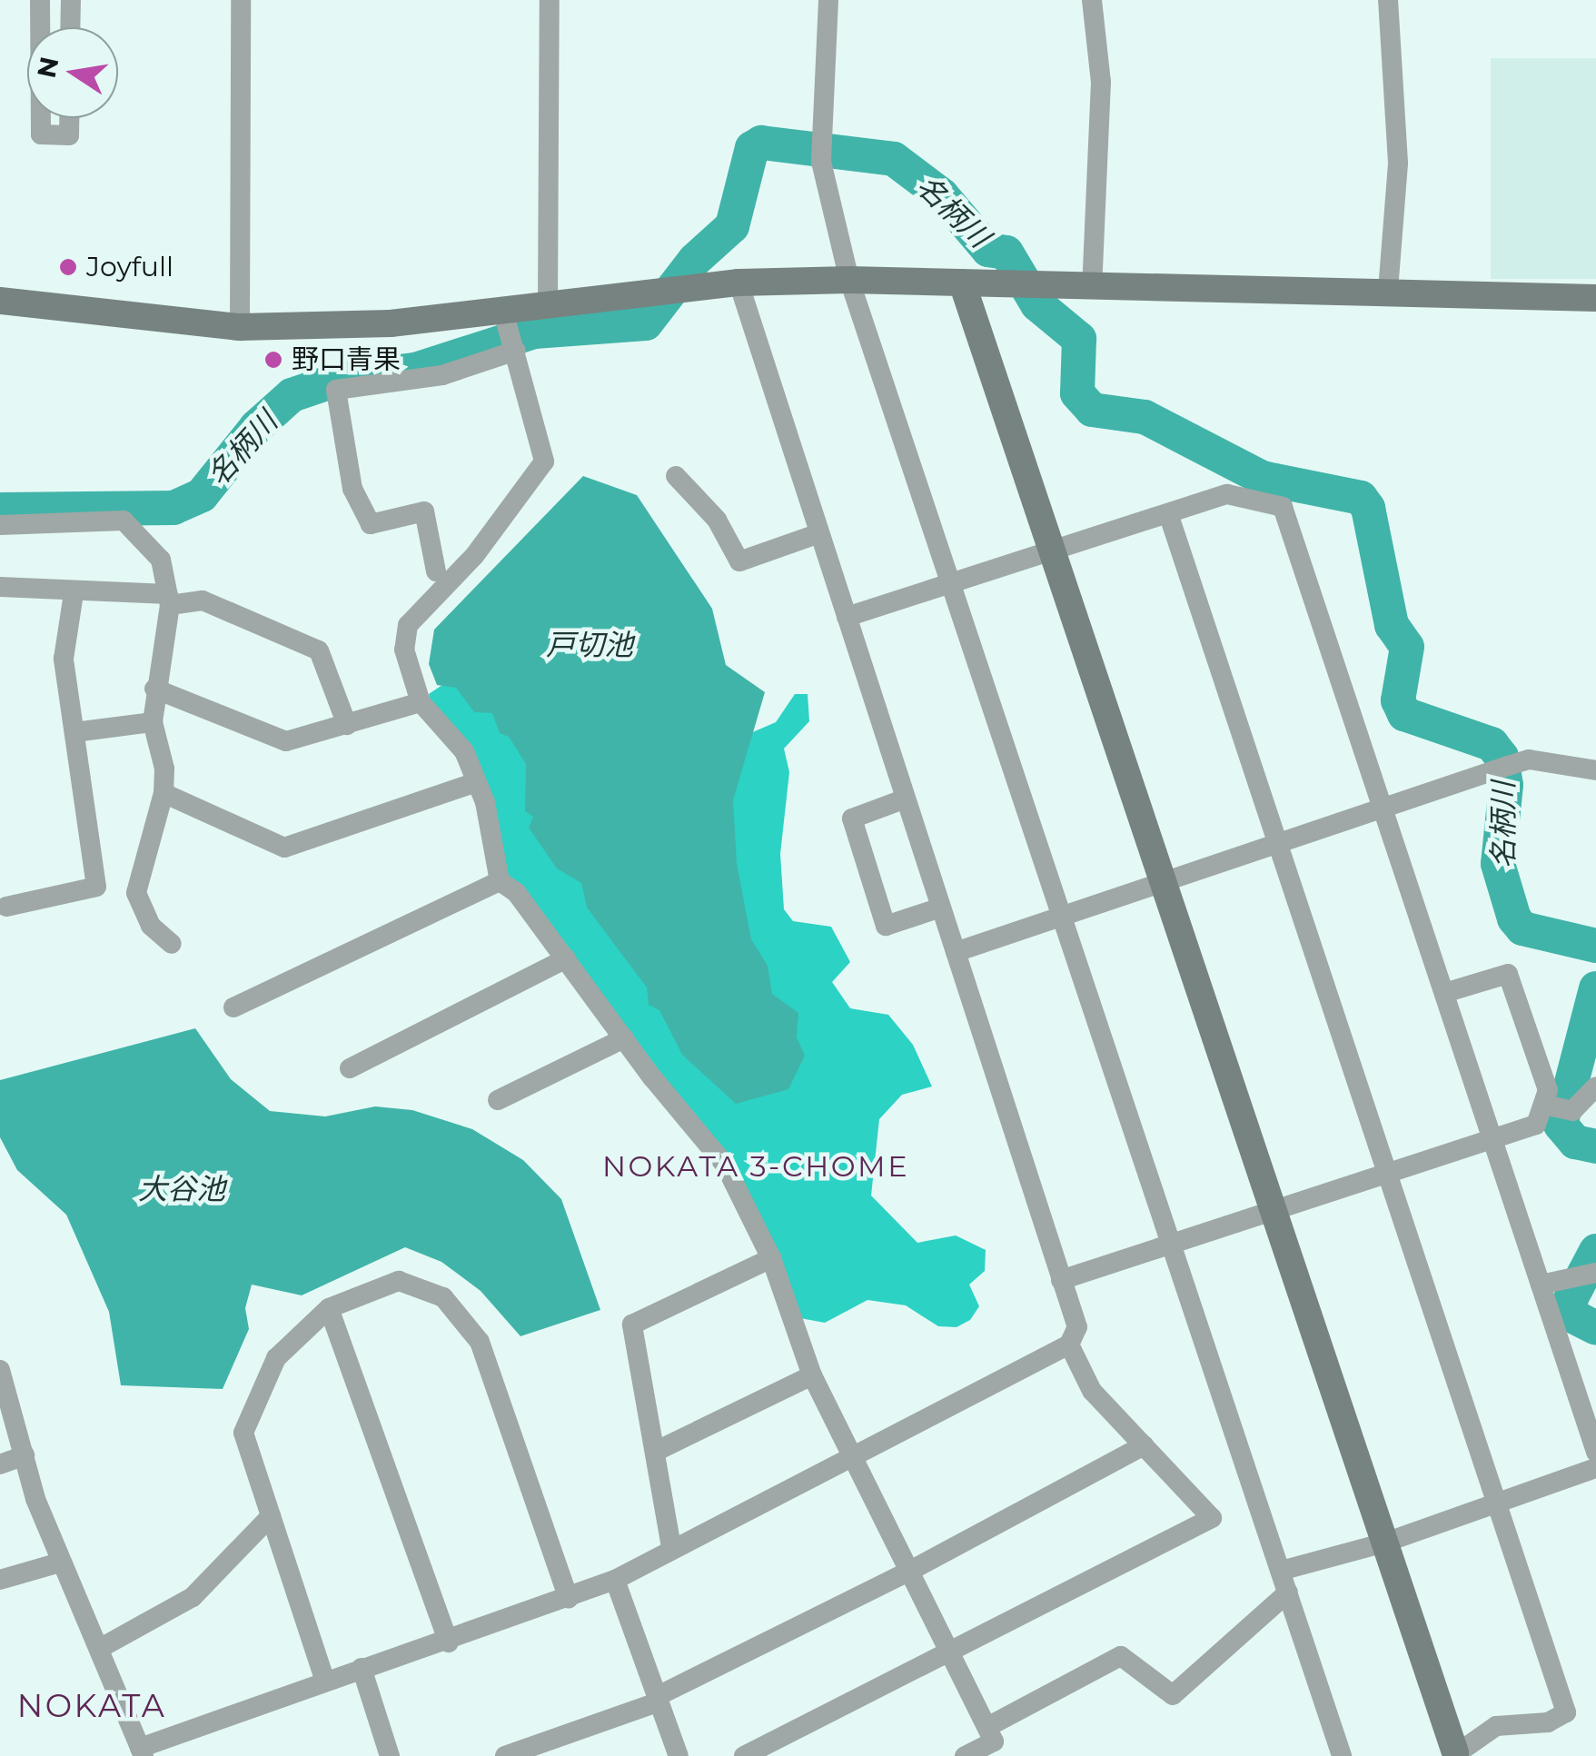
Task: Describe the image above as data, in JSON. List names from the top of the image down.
{
  "districts": ["NOKATA 3-CHOME", "NOKATA"],
  "water": ["名柄川", "戸切池", "大谷池"],
  "places": ["Joyfull", "野口青果"],
  "north": "left"
}
